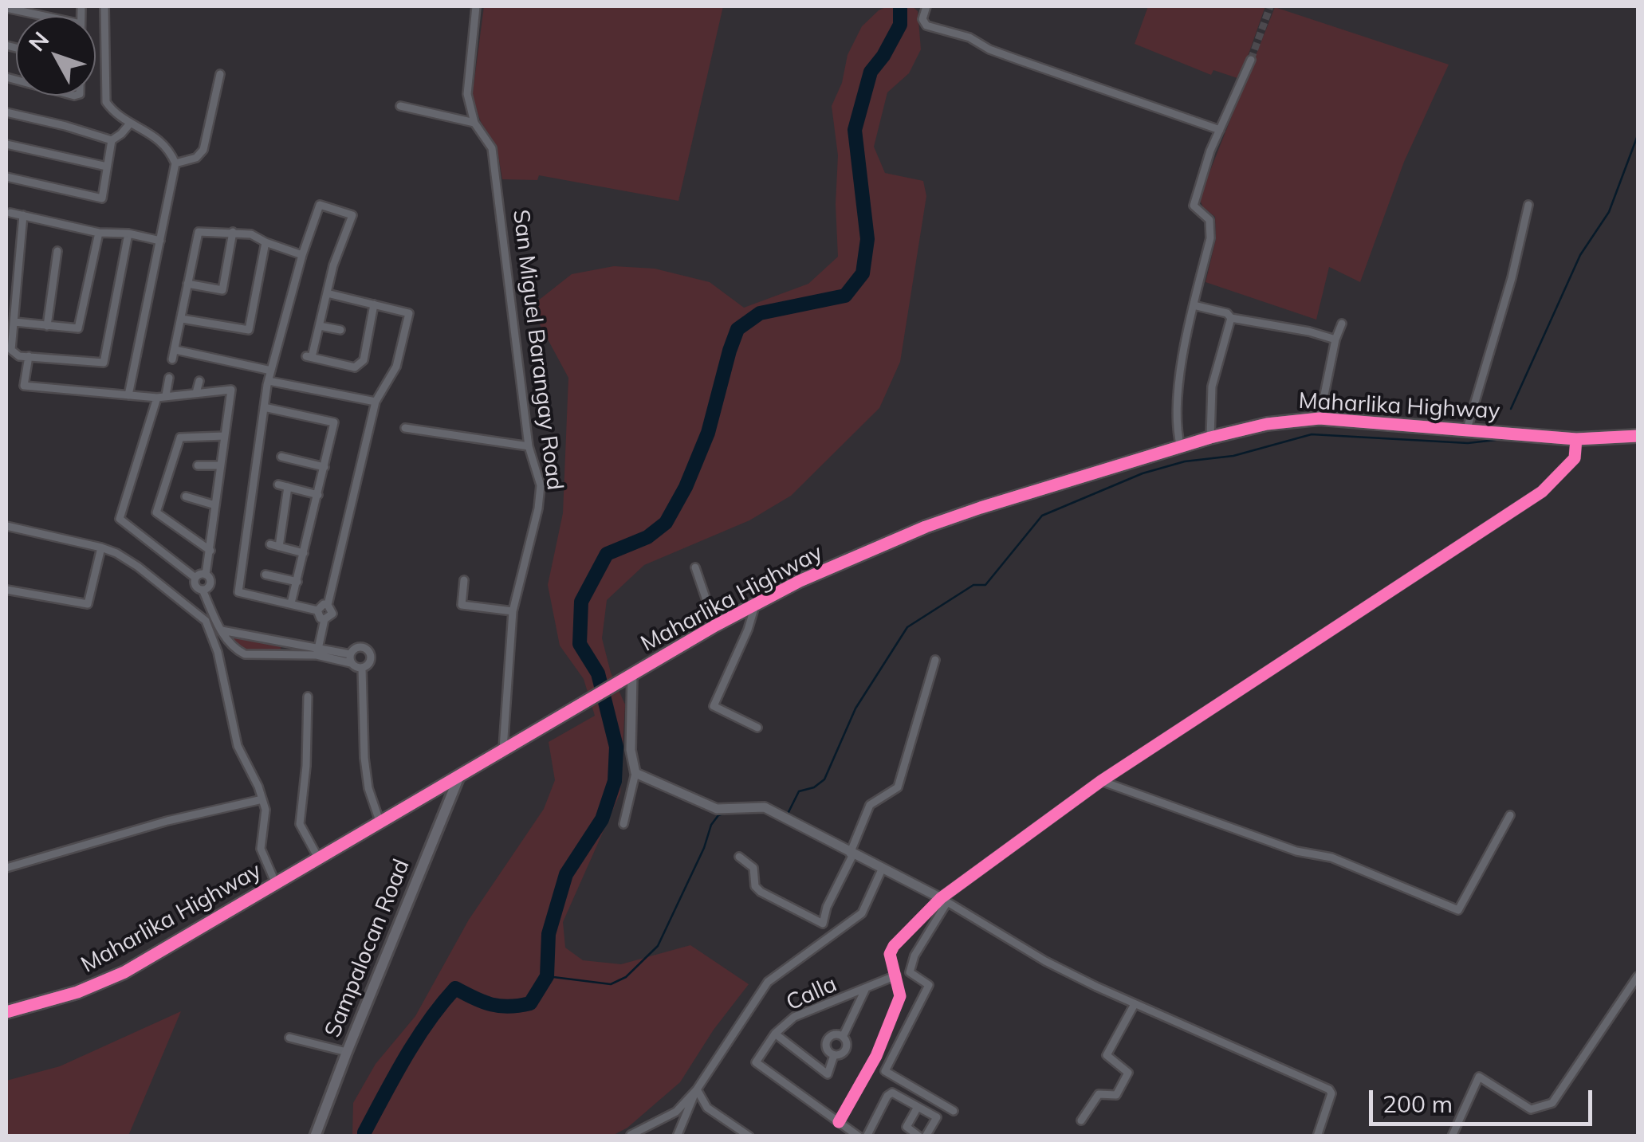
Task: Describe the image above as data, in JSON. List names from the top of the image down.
{
  "streets": {
    "highway": ["Maharlika Highway"],
    "main road": ["Sampalocan Road"],
    "street": ["San Miguel Barangay Road", "Calla"]
  },
  "crossings": [
    ["San Miguel Barangay Road", "Maharlika Highway"],
    ["Maharlika Highway", "Sampalocan Road"]
  ],
  "scale_bar": "200 m",
  "north": "top left"
}
